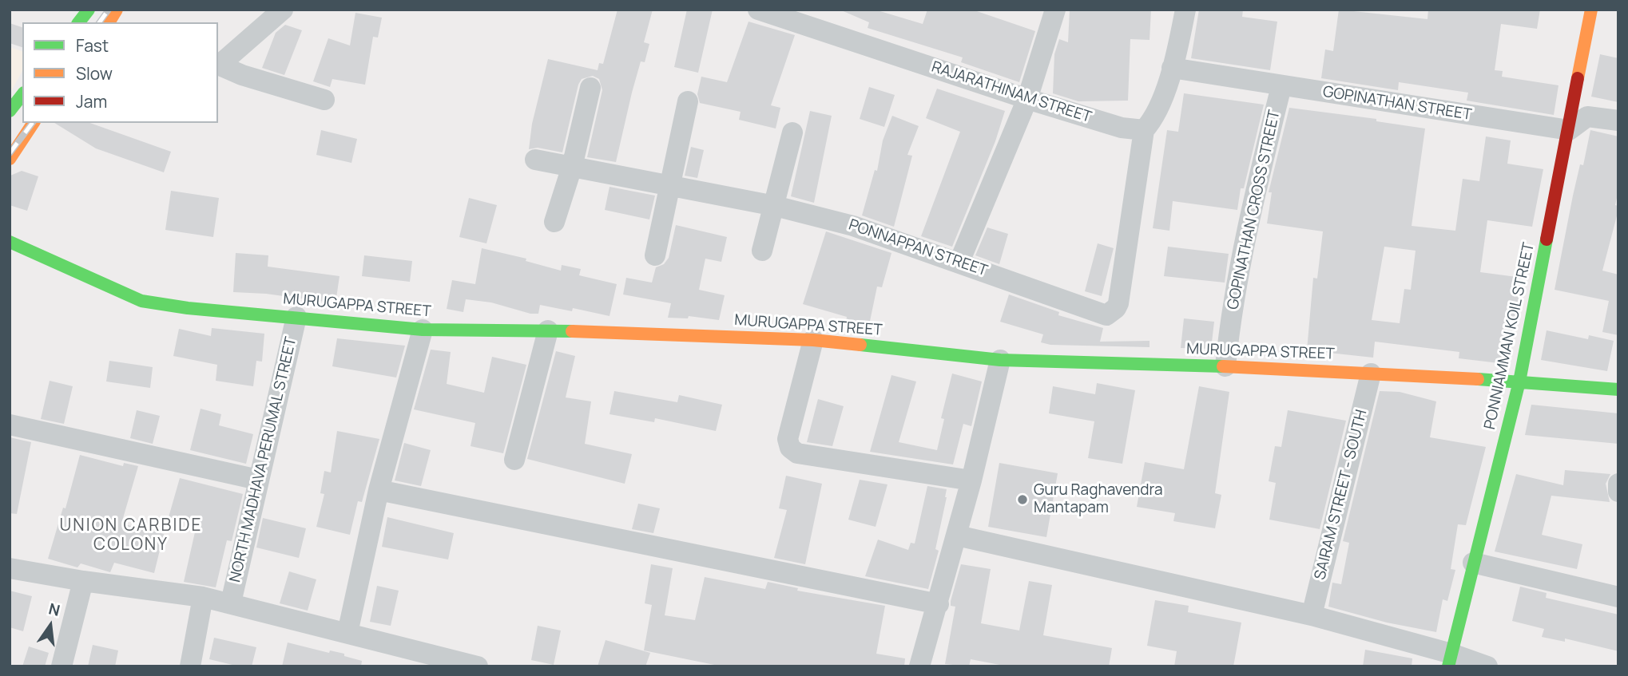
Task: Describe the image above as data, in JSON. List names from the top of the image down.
{
  "streets": {
    "street": [
      "RAJARATHINAM STREET",
      "GOPINATHAN STREET",
      "GOPINATHAN CROSS STREET",
      "PONNAPPAN STREET",
      "MURUGAPPA STREET",
      "PONNIAMMAN KOIL STREET",
      "NORTH MADHAVA PERUMAL STREET",
      "SAIRAM STREET - SOUTH"
    ]
  },
  "crossings": [
    ["RAJARATHINAM STREET", "PONNAPPAN STREET"],
    ["GOPINATHAN STREET", "GOPINATHAN CROSS STREET"],
    ["GOPINATHAN STREET", "PONNIAMMAN KOIL STREET"],
    ["GOPINATHAN CROSS STREET", "MURUGAPPA STREET"],
    ["MURUGAPPA STREET", "PONNIAMMAN KOIL STREET"],
    ["MURUGAPPA STREET", "NORTH MADHAVA PERUMAL STREET"],
    ["MURUGAPPA STREET", "SAIRAM STREET - SOUTH"]
  ],
  "districts": ["UNION CARBIDE COLONY"],
  "places": ["Guru Raghavendra Mantapam"],
  "legend": ["Fast", "Slow", "Jam"],
  "north": "top"
}
